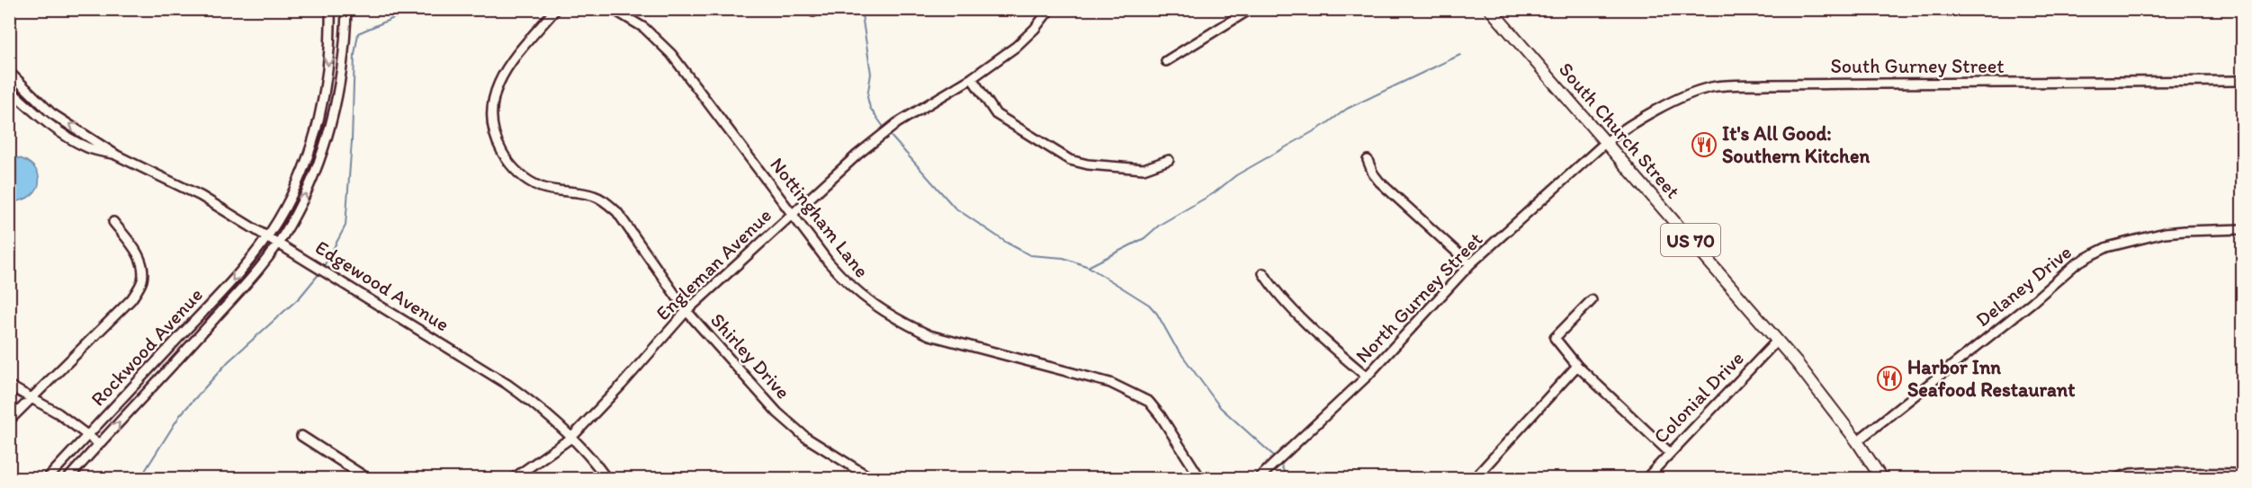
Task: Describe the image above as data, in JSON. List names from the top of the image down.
{
  "streets": {
    "main road": ["South Church Street", "US 70"],
    "street": [
      "South Gurney Street",
      "Nottingham Lane",
      "Engleman Avenue",
      "Edgewood Avenue",
      "Delaney Drive",
      "North Gurney Street",
      "Rockwood Avenue",
      "Shirley Drive",
      "Colonial Drive"
    ]
  },
  "crossings": [
    ["South Gurney Street", "South Church Street"],
    ["South Gurney Street", "North Gurney Street"],
    ["South Church Street", "Delaney Drive"],
    ["South Church Street", "North Gurney Street"],
    ["South Church Street", "Colonial Drive"],
    ["Nottingham Lane", "Engleman Avenue"],
    ["Engleman Avenue", "Edgewood Avenue"],
    ["Engleman Avenue", "Shirley Drive"],
    ["Edgewood Avenue", "Rockwood Avenue"]
  ],
  "places": {
    "restaurant": ["It's All Good: Southern Kitchen", "Harbor Inn Seafood Restaurant"]
  }
}
